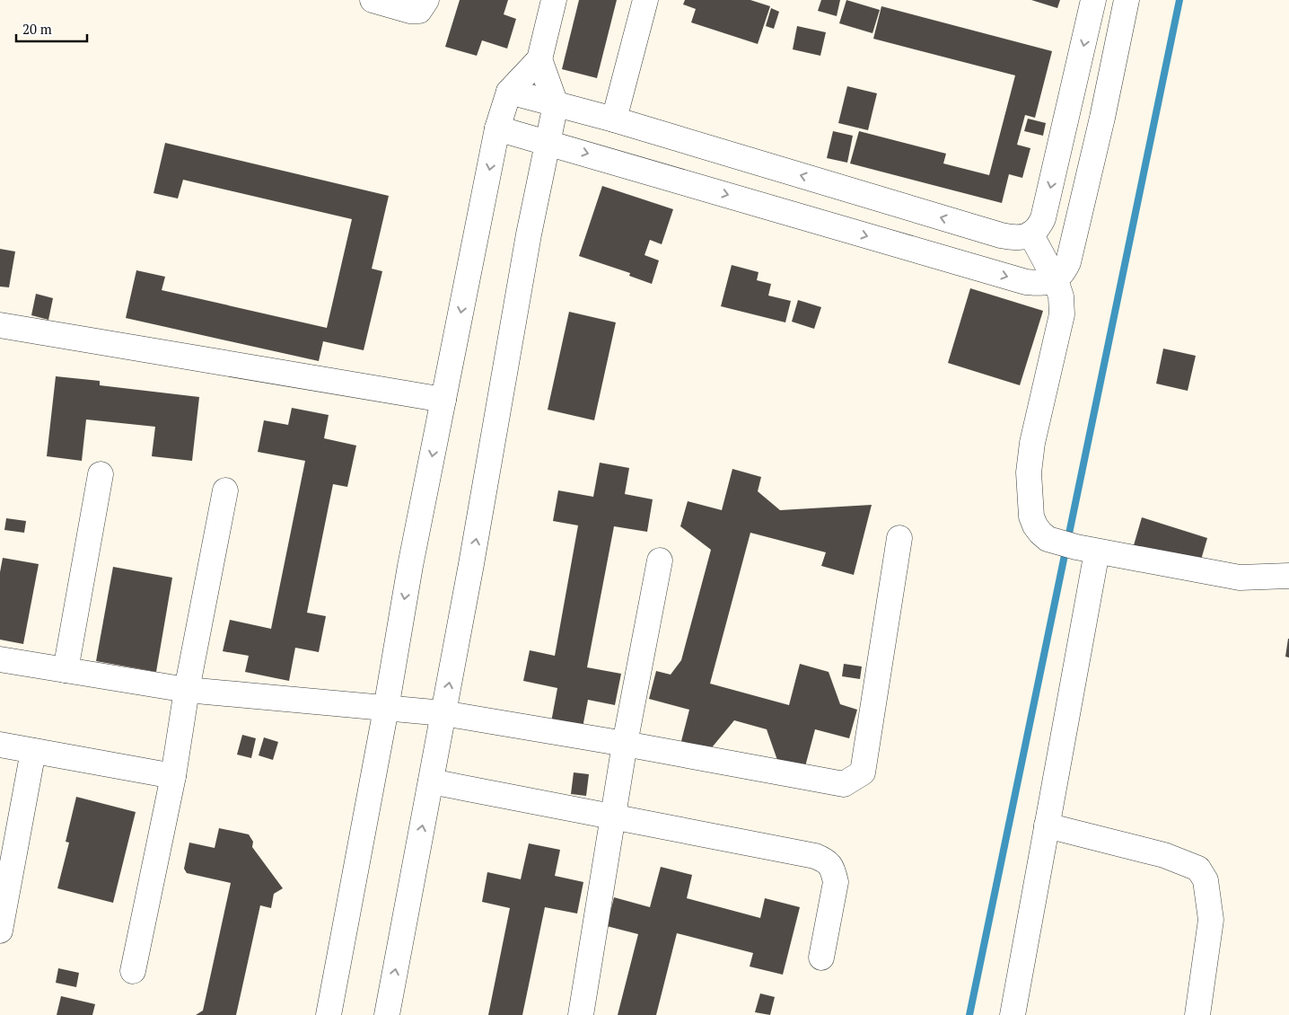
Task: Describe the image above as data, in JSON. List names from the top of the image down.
{
  "scale_bar": "20 m"
}
